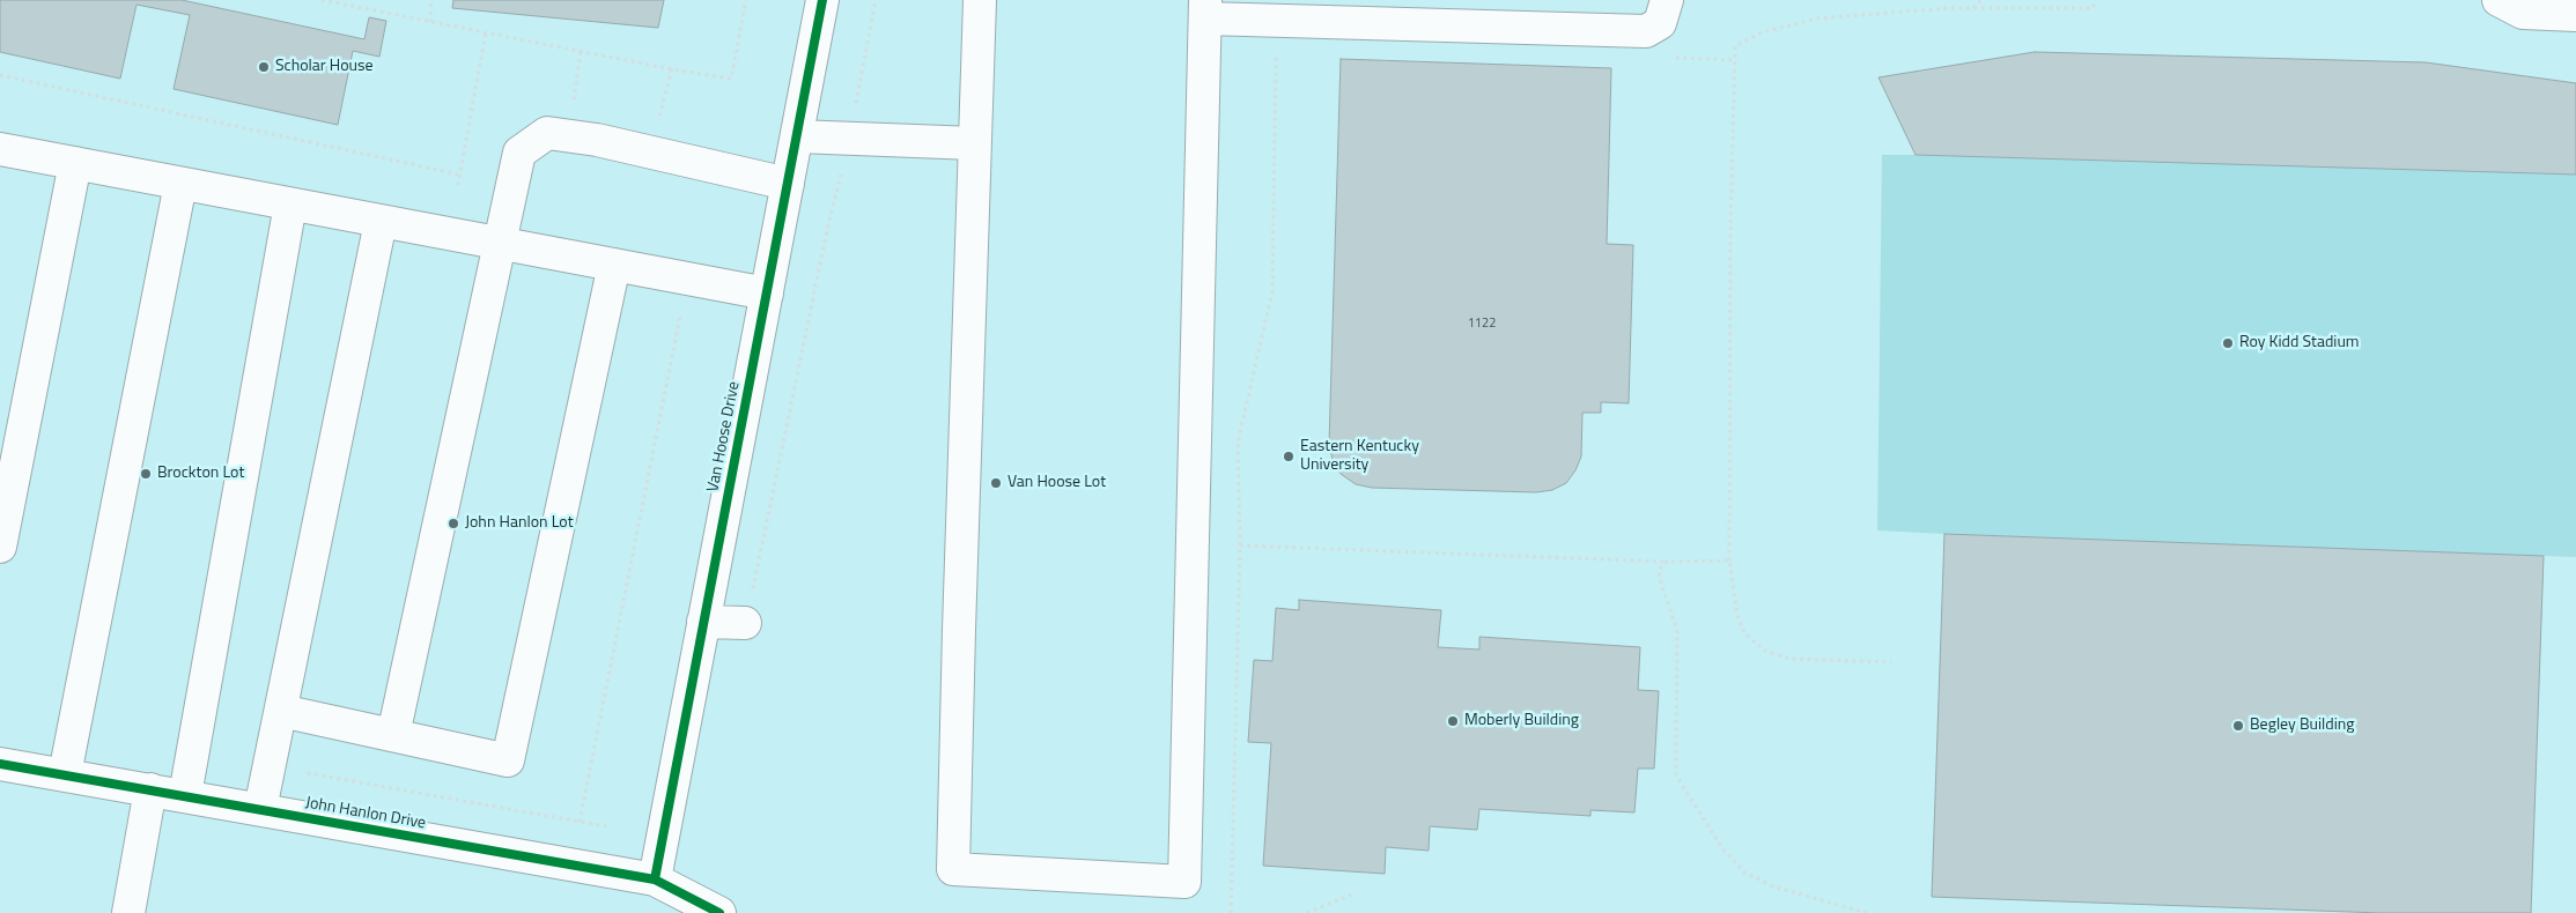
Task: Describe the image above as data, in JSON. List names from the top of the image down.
{
  "streets": {
    "street": ["Van Hoose Drive", "John Hanlon Drive"]
  },
  "crossings": [
    ["Van Hoose Drive", "John Hanlon Drive"]
  ],
  "places": [
    "Scholar House",
    "Roy Kidd Stadium",
    "Eastern Kentucky University",
    "Brockton Lot",
    "Van Hoose Lot",
    "John Hanlon Lot",
    "Moberly Building",
    "Begley Building"
  ],
  "house_numbers": ["1122"]
}
